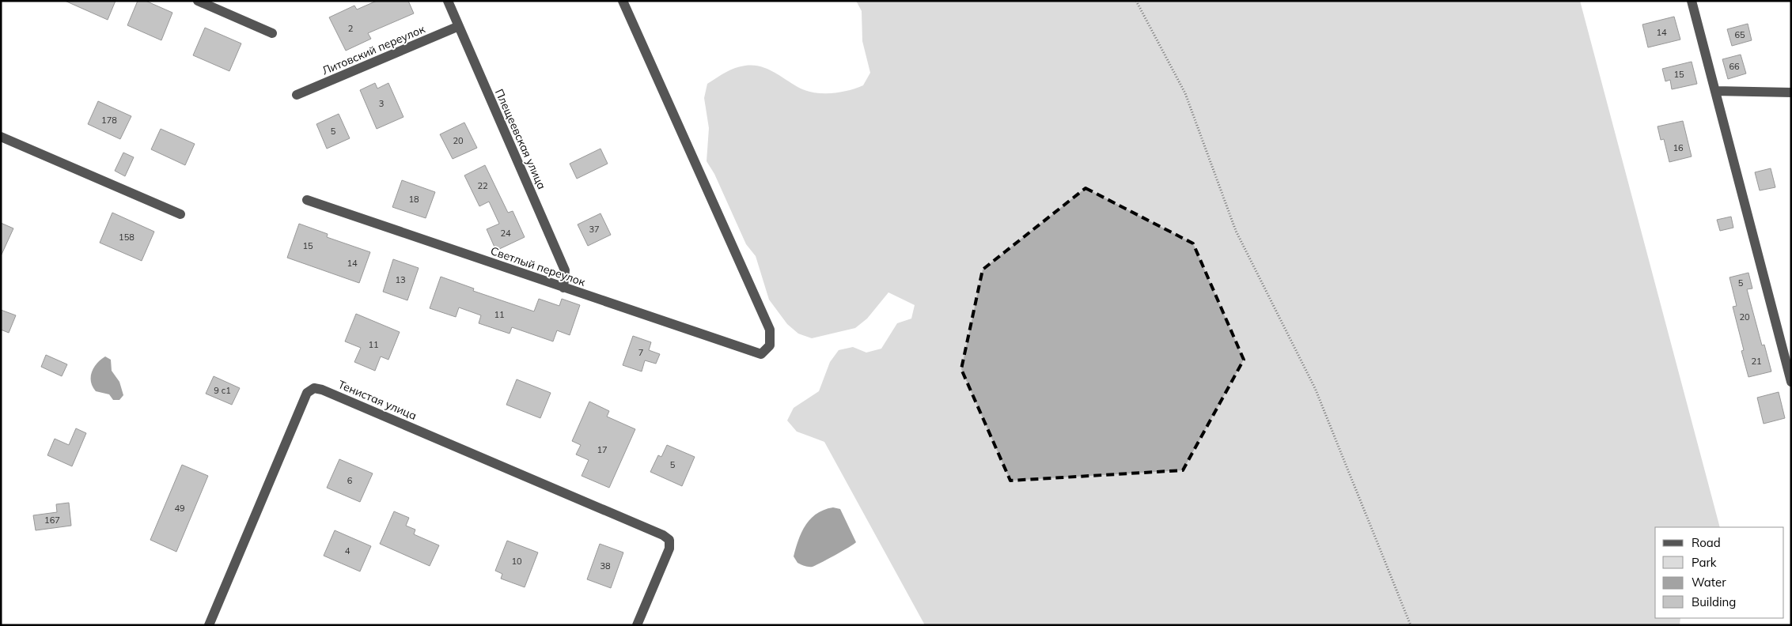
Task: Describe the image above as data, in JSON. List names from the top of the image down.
{
  "streets": {
    "street": [
      "Литовский переулок",
      "Плещеевская улица",
      "Светлый переулок",
      "Тенистая улица"
    ]
  },
  "crossings": [
    ["Литовский переулок", "Плещеевская улица"],
    ["Плещеевская улица", "Светлый переулок"]
  ],
  "house_numbers": [
    "2",
    "14",
    "65",
    "66",
    "15",
    "3",
    "178",
    "5",
    "20",
    "16",
    "22",
    "18",
    "37",
    "24",
    "158",
    "15",
    "14",
    "13",
    "5",
    "11",
    "20",
    "11",
    "7",
    "21",
    "9 с1",
    "17",
    "5",
    "6",
    "49",
    "167",
    "4",
    "10",
    "38"
  ],
  "legend": [
    "Road",
    "Park",
    "Water",
    "Building"
  ]
}
